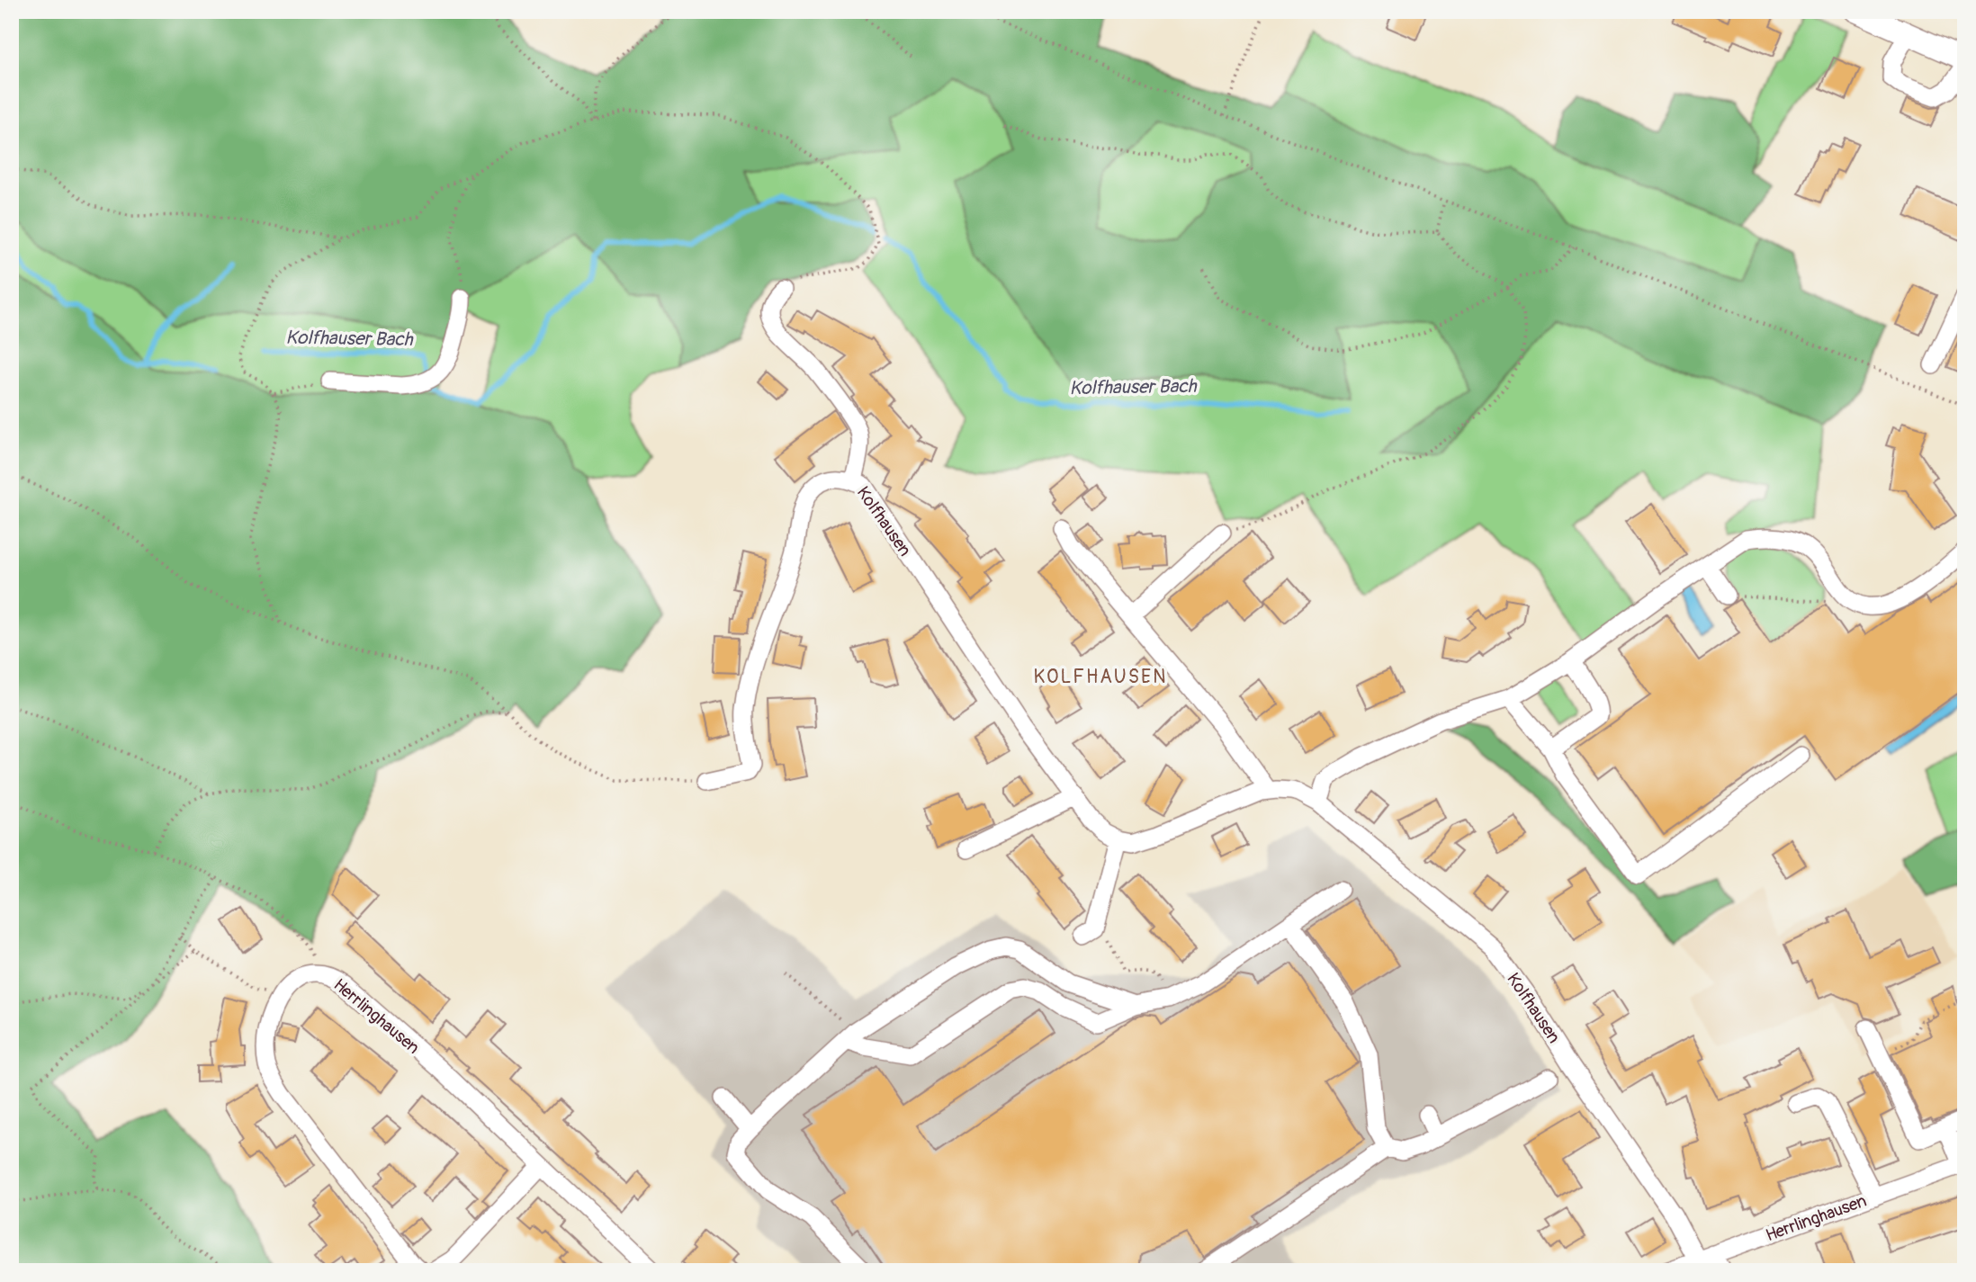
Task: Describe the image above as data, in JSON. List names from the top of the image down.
{
  "streets": {
    "street": ["Kolfhausen", "Herrlinghausen"]
  },
  "crossings": [
    ["Kolfhausen", "Herrlinghausen"]
  ],
  "districts": ["KOLFHAUSEN"],
  "water": ["Kolfhauser Bach"]
}
